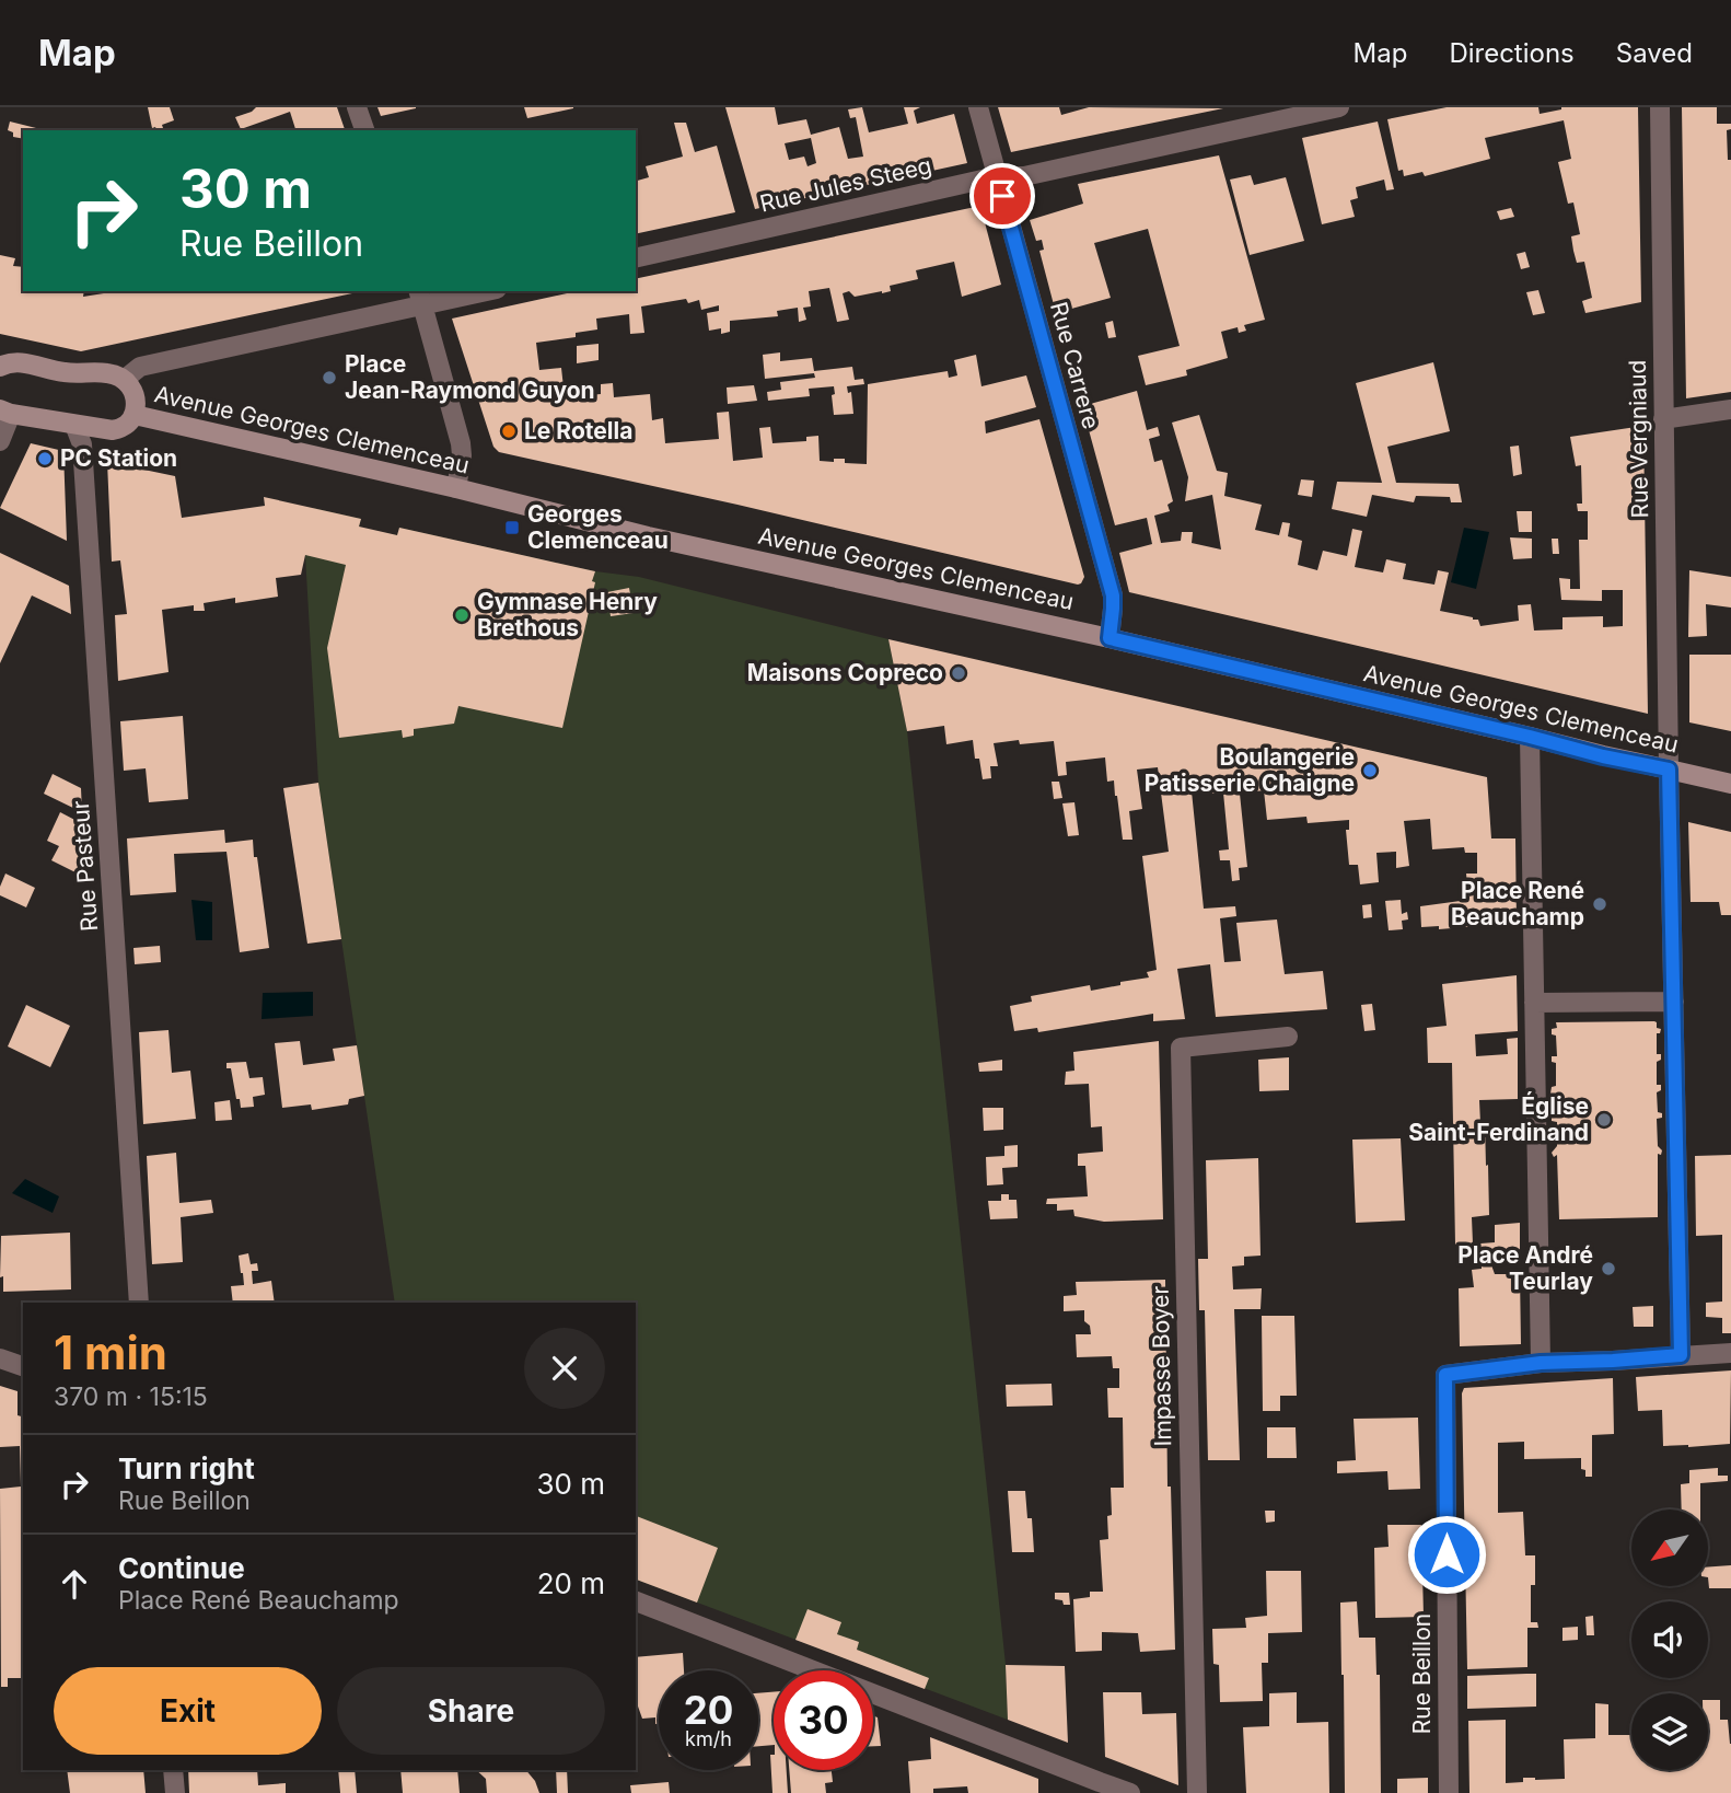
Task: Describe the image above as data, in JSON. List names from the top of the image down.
{
  "streets": {
    "main road": ["Avenue Georges Clemenceau"],
    "street": [
      "Rue Jules Steeg",
      "Rue Carrere",
      "Rue Vergniaud",
      "Rue Pasteur",
      "Impasse Boyer",
      "Rue Beillon"
    ]
  },
  "crossings": [
    ["Rue Jules Steeg", "Rue Carrere"],
    ["Rue Carrere", "Avenue Georges Clemenceau"],
    ["Avenue Georges Clemenceau", "Rue Vergniaud"],
    ["Avenue Georges Clemenceau", "Rue Pasteur"]
  ],
  "places": {
    "other": [
      "Place Jean-Raymond Guyon",
      "Le Rotella",
      "PC Station",
      "Gymnase Henry Brethous",
      "Maisons Copreco",
      "Boulangerie Patisserie Chaigne",
      "Place René Beauchamp",
      "Église Saint-Ferdinand",
      "Place André Teurlay"
    ],
    "transit": ["Georges Clemenceau"]
  },
  "north": "bottom left",
  "page": {
    "header": "Map",
    "nav": ["Map", "Directions", "Saved"],
    "turn": ["30 m", "Rue Beillon"],
    "heading": ["1 min", "370 m · 15:15"],
    "list": [
      {
        "name": "Turn right",
        "note": "Rue Beillon",
        "value": "30 m"
      },
      {
        "name": "Continue",
        "note": "Place René Beauchamp",
        "value": "20 m"
      }
    ],
    "buttons": ["Exit", "Share"],
    "speed": "20 km/h",
    "limit": "30"
  }
}
